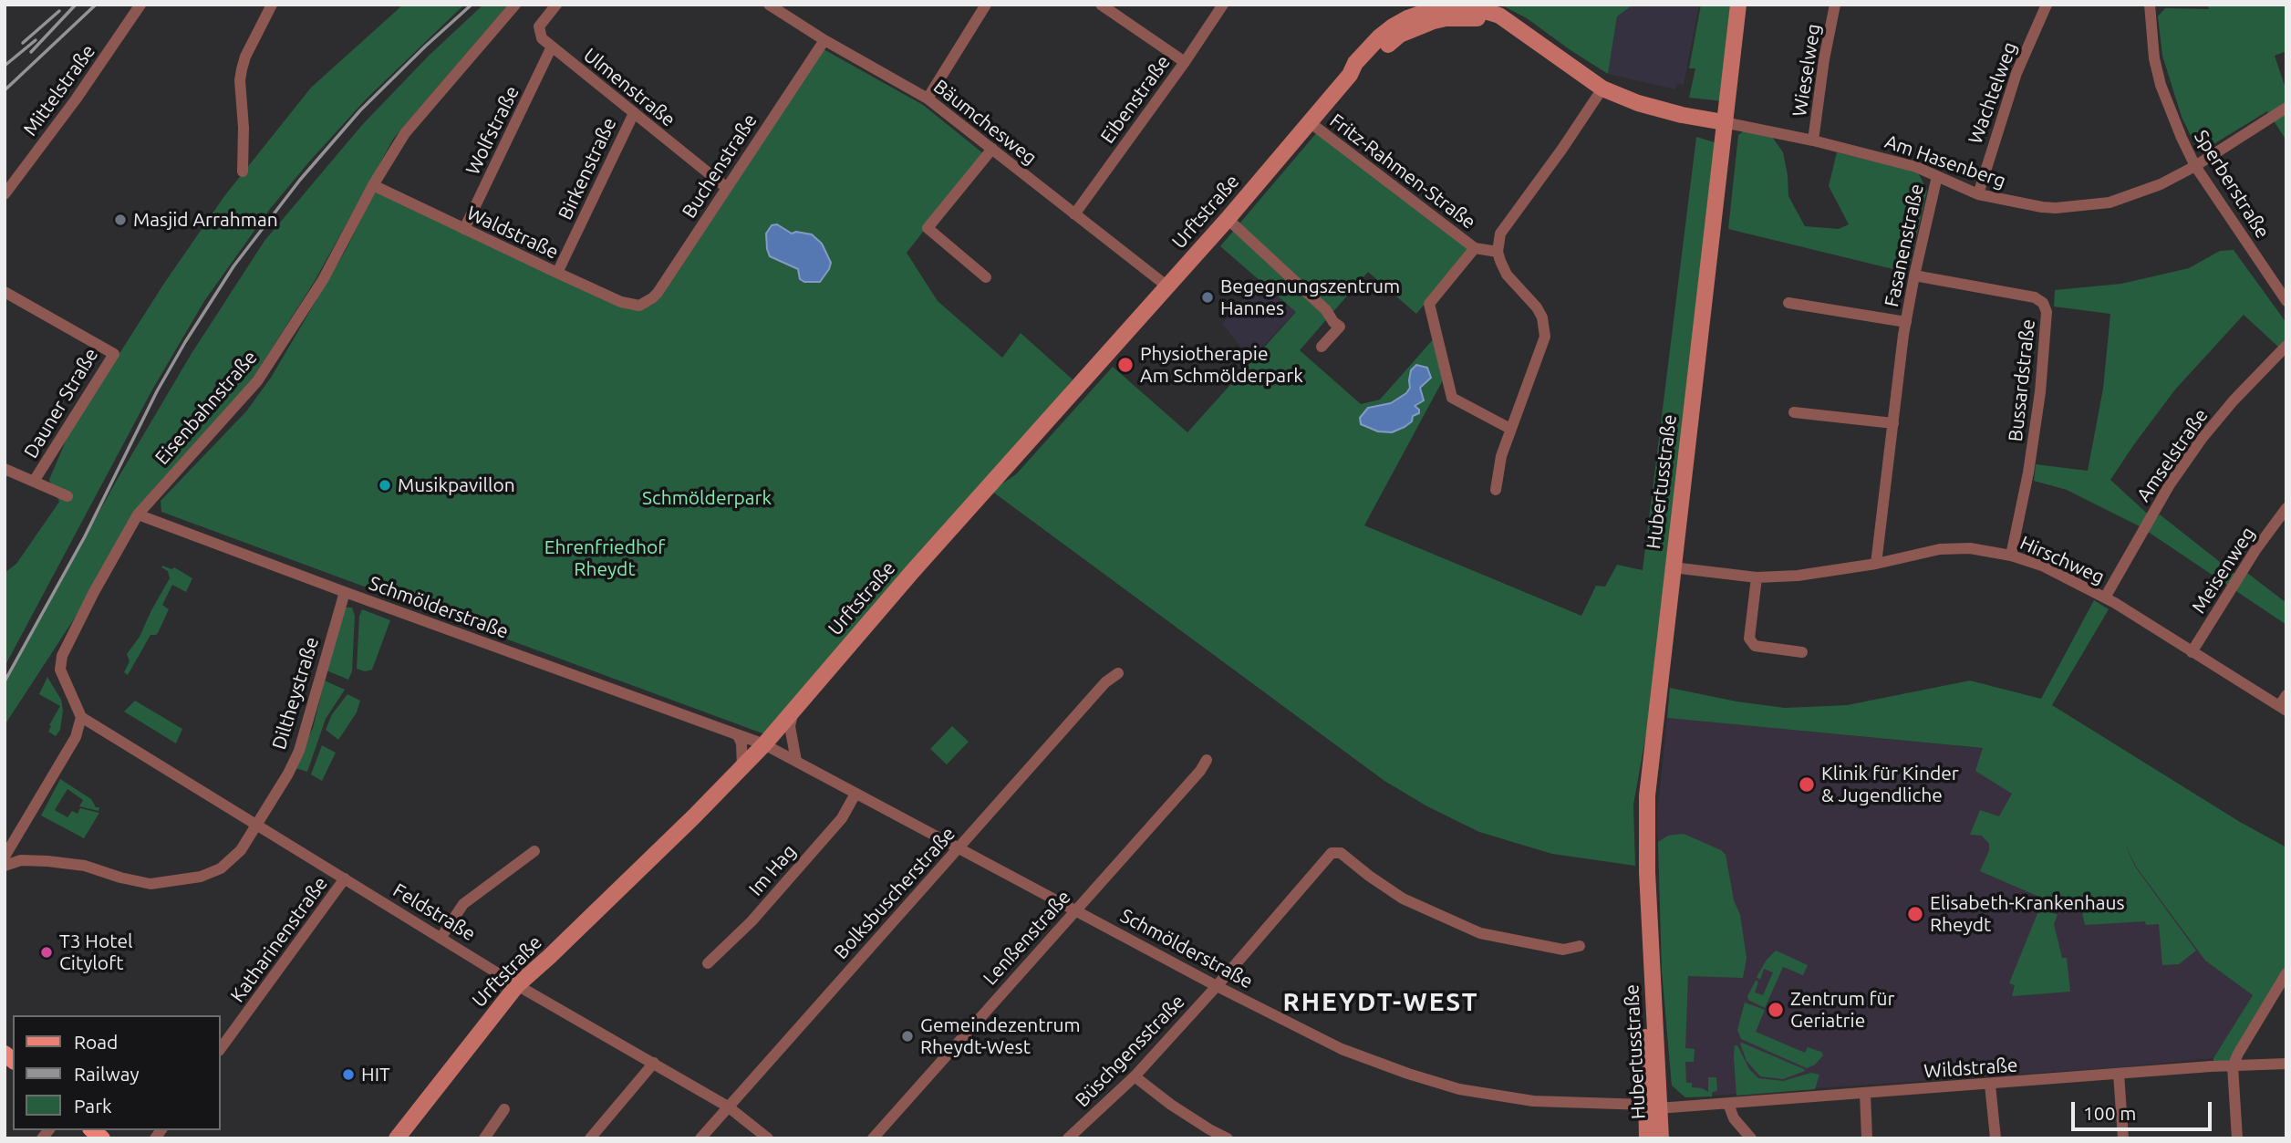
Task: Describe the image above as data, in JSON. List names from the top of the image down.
{
  "streets": {
    "street": [
      "Wieselweg",
      "Ulmenstraße",
      "Mittelstraße",
      "Wachtelweg",
      "Eibenstraße",
      "Bäumchesweg",
      "Wolfstraße",
      "Am Hasenberg",
      "Buchenstraße",
      "Birkenstraße",
      "Fritz-Rahmen-Straße",
      "Sperberstraße",
      "Urftstraße",
      "Waldstraße",
      "Fasanenstraße",
      "Bussardstraße",
      "Dauner Straße",
      "Eisenbahnstraße",
      "Amselstraße",
      "Hubertusstraße",
      "Hirschweg",
      "Meisenweg",
      "Schmölderstraße",
      "Diltheystraße",
      "Im Hag",
      "Bolksbuscherstraße",
      "Feldstraße",
      "Lenßenstraße",
      "Katharinenstraße",
      "Büschgensstraße",
      "Wildstraße"
    ]
  },
  "crossings": [
    ["Wieselweg", "Am Hasenberg"],
    ["Ulmenstraße", "Wolfstraße"],
    ["Ulmenstraße", "Buchenstraße"],
    ["Ulmenstraße", "Birkenstraße"],
    ["Wachtelweg", "Am Hasenberg"],
    ["Eibenstraße", "Bäumchesweg"],
    ["Bäumchesweg", "Buchenstraße"],
    ["Bäumchesweg", "Urftstraße"],
    ["Wolfstraße", "Waldstraße"],
    ["Am Hasenberg", "Sperberstraße"],
    ["Am Hasenberg", "Urftstraße"],
    ["Am Hasenberg", "Fasanenstraße"],
    ["Am Hasenberg", "Hubertusstraße"],
    ["Buchenstraße", "Waldstraße"],
    ["Birkenstraße", "Waldstraße"],
    ["Fritz-Rahmen-Straße", "Urftstraße"],
    ["Urftstraße", "Hubertusstraße"],
    ["Urftstraße", "Schmölderstraße"],
    ["Urftstraße", "Feldstraße"],
    ["Waldstraße", "Eisenbahnstraße"],
    ["Fasanenstraße", "Bussardstraße"],
    ["Fasanenstraße", "Hirschweg"],
    ["Bussardstraße", "Hirschweg"],
    ["Eisenbahnstraße", "Schmölderstraße"],
    ["Eisenbahnstraße", "Feldstraße"],
    ["Amselstraße", "Hirschweg"],
    ["Hubertusstraße", "Hirschweg"],
    ["Hubertusstraße", "Schmölderstraße"],
    ["Hubertusstraße", "Wildstraße"],
    ["Hirschweg", "Meisenweg"],
    ["Schmölderstraße", "Diltheystraße"],
    ["Schmölderstraße", "Im Hag"],
    ["Schmölderstraße", "Bolksbuscherstraße"],
    ["Schmölderstraße", "Lenßenstraße"],
    ["Schmölderstraße", "Büschgensstraße"],
    ["Schmölderstraße", "Wildstraße"],
    ["Diltheystraße", "Feldstraße"],
    ["Bolksbuscherstraße", "Feldstraße"],
    ["Feldstraße", "Katharinenstraße"]
  ],
  "districts": ["RHEYDT-WEST"],
  "parks": ["Schmölderpark", "Ehrenfriedhof Rheydt"],
  "places": [
    "Masjid Arrahman",
    "Begegnungszentrum Hannes",
    "Physiotherapie Am Schmölderpark",
    "Musikpavillon",
    "Klinik für Kinder & Jugendliche",
    "Elisabeth-Krankenhaus Rheydt",
    "T3 Hotel Cityloft",
    "Zentrum für Geriatrie",
    "Gemeindezentrum Rheydt-West",
    "HIT"
  ],
  "legend": ["Road", "Railway", "Park"],
  "scale_bar": "100 m"
}
